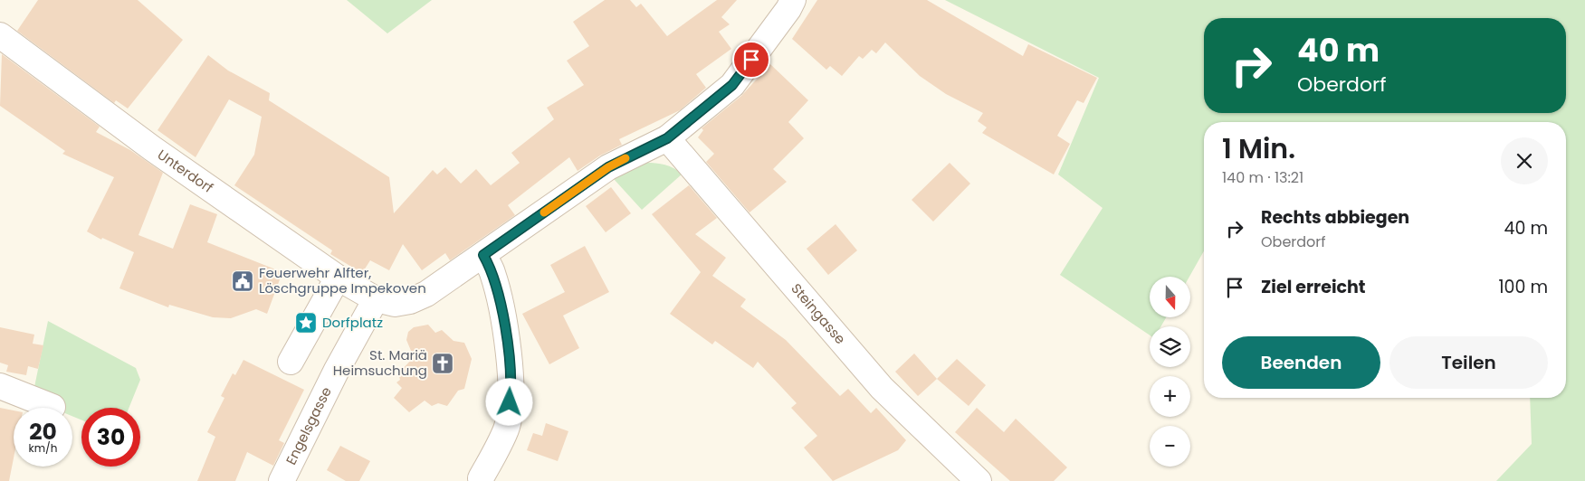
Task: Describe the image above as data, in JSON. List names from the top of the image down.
{
  "streets": {
    "street": ["Unterdorf", "Steingasse", "Engelsgasse"]
  },
  "crossings": [
    ["Unterdorf", "Steingasse"],
    ["Unterdorf", "Engelsgasse"]
  ],
  "places": {
    "public building": ["Feuerwehr Alfter, Löschgruppe Impekoven"],
    "place": ["Dorfplatz"],
    "church": ["St. Mariä Heimsuchung"]
  },
  "north": "bottom",
  "page": {
    "turn": ["40 m", "Oberdorf"],
    "heading": ["1 Min.", "140 m · 13:21"],
    "list": [
      {
        "name": "Rechts abbiegen",
        "note": "Oberdorf",
        "value": "40 m"
      },
      {
        "name": "Ziel erreicht",
        "value": "100 m"
      }
    ],
    "map_buttons": ["+", "−"],
    "buttons": ["Beenden", "Teilen"],
    "speed": "20 km/h",
    "limit": "30"
  }
}
